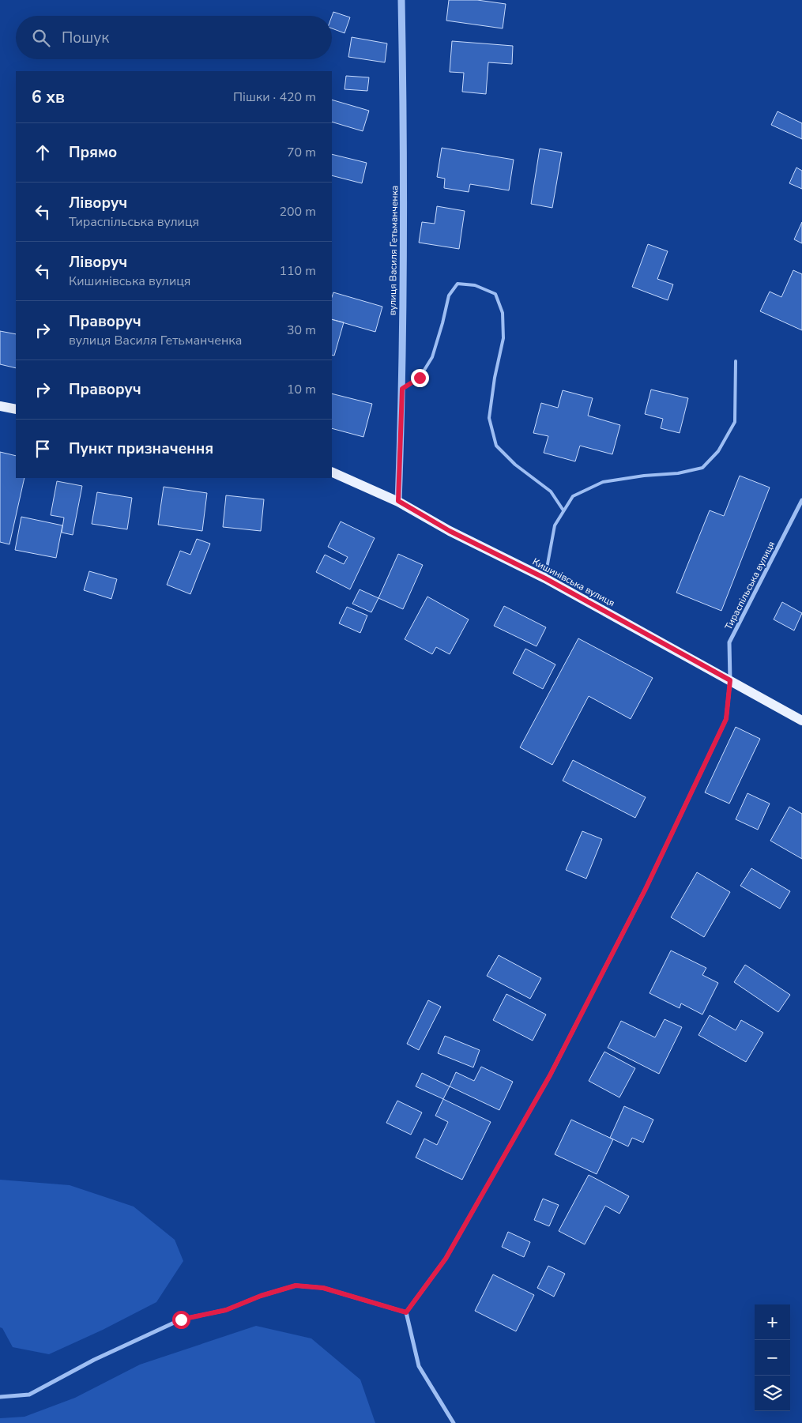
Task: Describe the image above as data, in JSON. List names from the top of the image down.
{
  "streets": {
    "main road": ["Кишинівська вулиця"],
    "street": ["вулиця Василя Гетьманченка", "Тираспільська вулиця"]
  },
  "crossings": [
    ["вулиця Василя Гетьманченка", "Кишинівська вулиця"],
    ["Кишинівська вулиця", "Тираспільська вулиця"]
  ],
  "page": {
    "search": "Пошук",
    "heading": ["6 хв", "Пішки · 420 m"],
    "list": [
      ["Прямо", "70 m"],
      ["Ліворуч", "Тираспільська вулиця", "200 m"],
      ["Ліворуч", "Кишинівська вулиця", "110 m"],
      ["Праворуч", "вулиця Василя Гетьманченка", "30 m"],
      ["Праворуч", "10 m"],
      "Пункт призначення"
    ],
    "map_buttons": ["+", "−"]
  }
}
